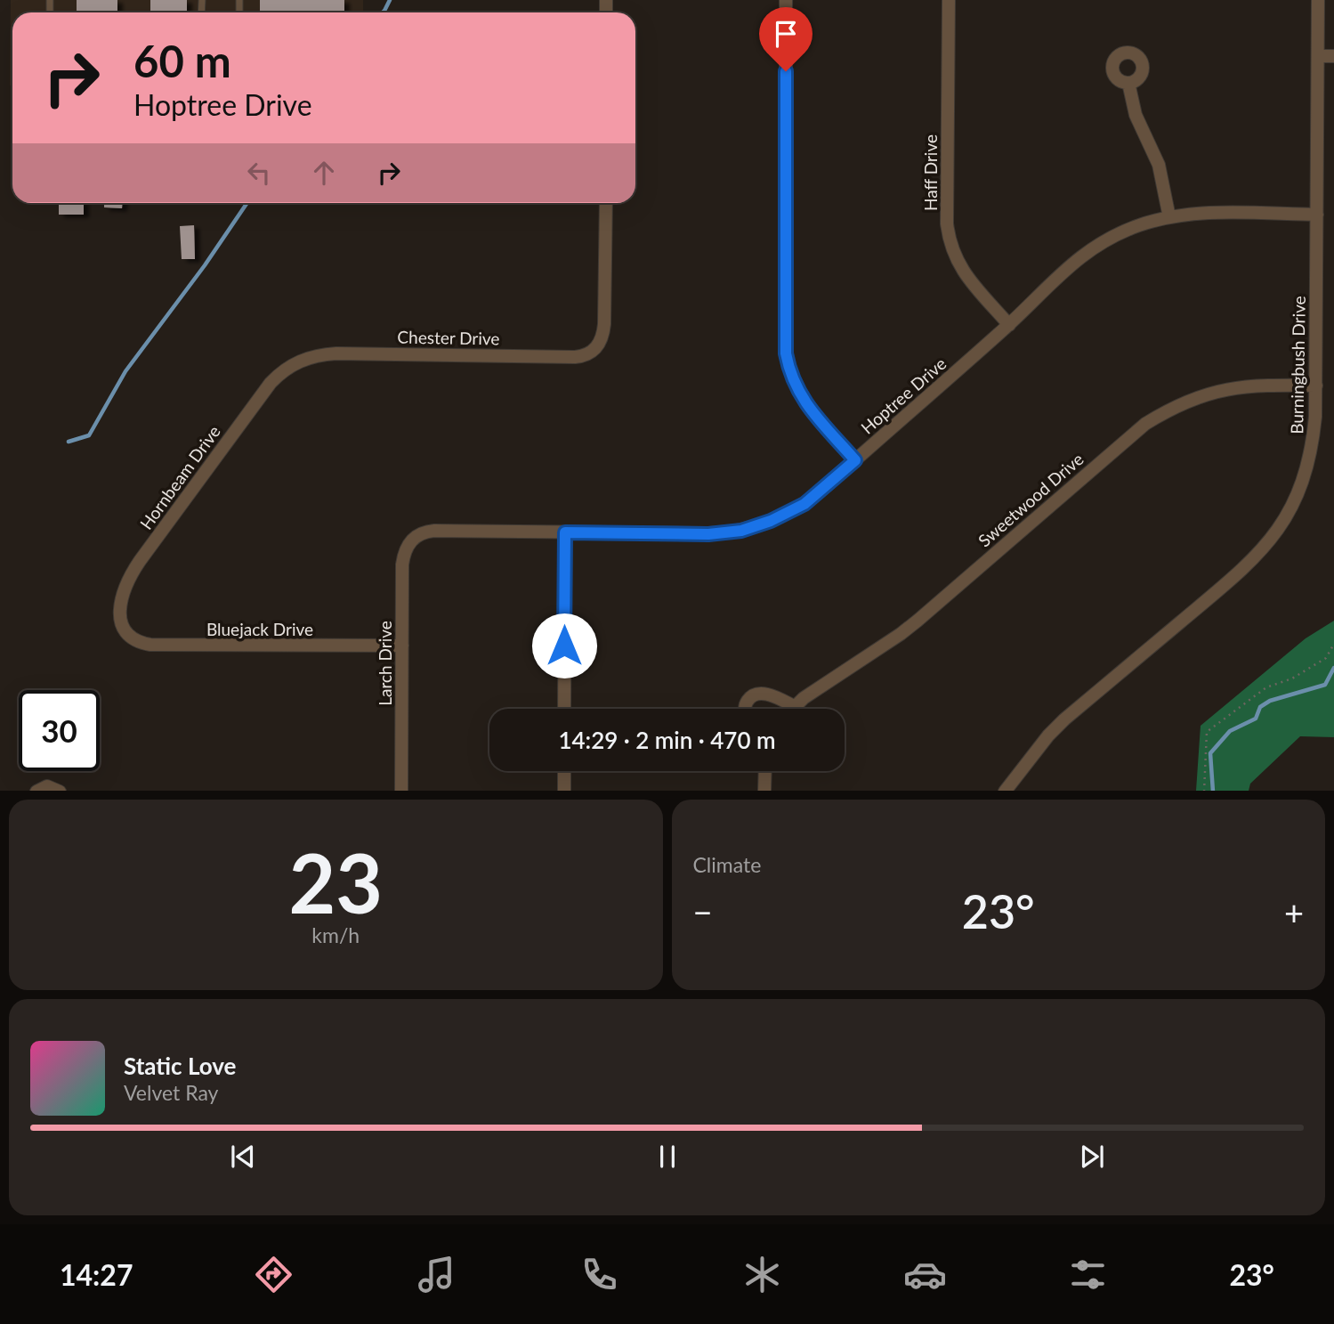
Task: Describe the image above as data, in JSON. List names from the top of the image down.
{
  "streets": {
    "street": [
      "Haff Drive",
      "Chester Drive",
      "Burningbush Drive",
      "Hoptree Drive",
      "Hornbeam Drive",
      "Sweetwood Drive",
      "Bluejack Drive",
      "Larch Drive"
    ]
  },
  "crossings": [
    ["Haff Drive", "Hoptree Drive"],
    ["Chester Drive", "Hornbeam Drive"],
    ["Burningbush Drive", "Hoptree Drive"],
    ["Burningbush Drive", "Sweetwood Drive"],
    ["Hoptree Drive", "Larch Drive"],
    ["Hornbeam Drive", "Bluejack Drive"],
    ["Bluejack Drive", "Larch Drive"]
  ],
  "page": {
    "turn": ["60 m", "Hoptree Drive"],
    "limit": "30",
    "trip": "14:29 · 2 min · 470 m",
    "tile": [
      ["23", "km/h"],
      "Climate"
    ],
    "heat": ["−", "23°", "+"],
    "song": ["Static Love", "Velvet Ray"],
    "tabs": ["14:27", "23°"]
  }
}
